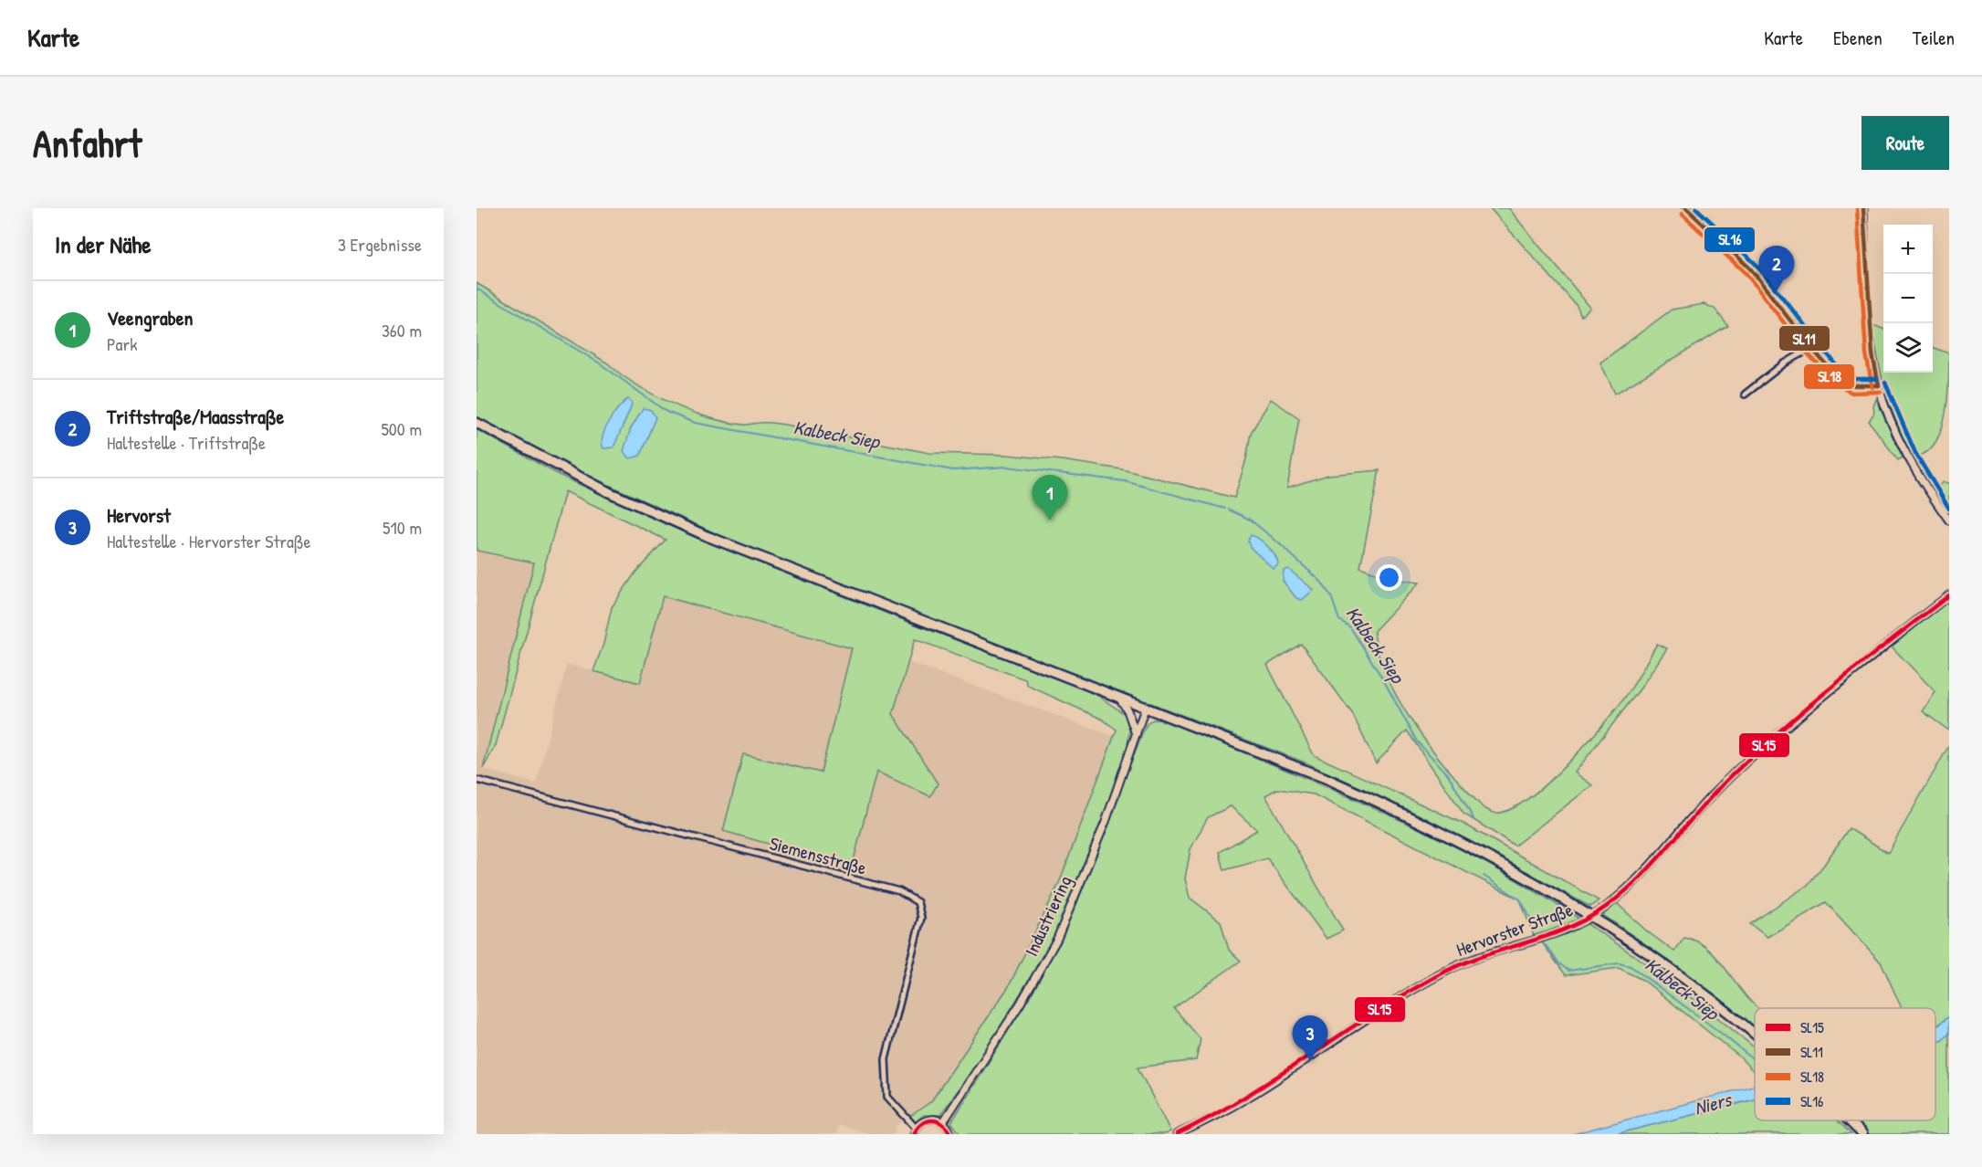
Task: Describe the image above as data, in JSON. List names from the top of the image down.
{
  "streets": {
    "street": ["Siemensstraße", "Industriering", "Hervorster Straße"]
  },
  "water": ["Kalbeck Siep", "Niers"],
  "lines": [
    "transit line SL11",
    "transit line SL18",
    "transit line SL16",
    "transit line SL15"
  ],
  "legend": [
    "SL15",
    "SL11",
    "SL18",
    "SL16"
  ],
  "page": {
    "header": "Karte",
    "nav": ["Karte", "Ebenen", "Teilen"],
    "buttons": "Route",
    "title": "Anfahrt",
    "heading": ["In der Nähe", "3 Ergebnisse"],
    "map_buttons": ["+", "−"],
    "pins": ["2", "1", "3"],
    "list": [
      {
        "mark": "1",
        "name": "Veengraben",
        "note": "Park",
        "value": "360 m"
      },
      {
        "mark": "2",
        "name": "Triftstraße/Maasstraße",
        "note": "Haltestelle · Triftstraße",
        "value": "500 m"
      },
      {
        "mark": "3",
        "name": "Hervorst",
        "note": "Haltestelle · Hervorster Straße",
        "value": "510 m"
      }
    ]
  }
}
